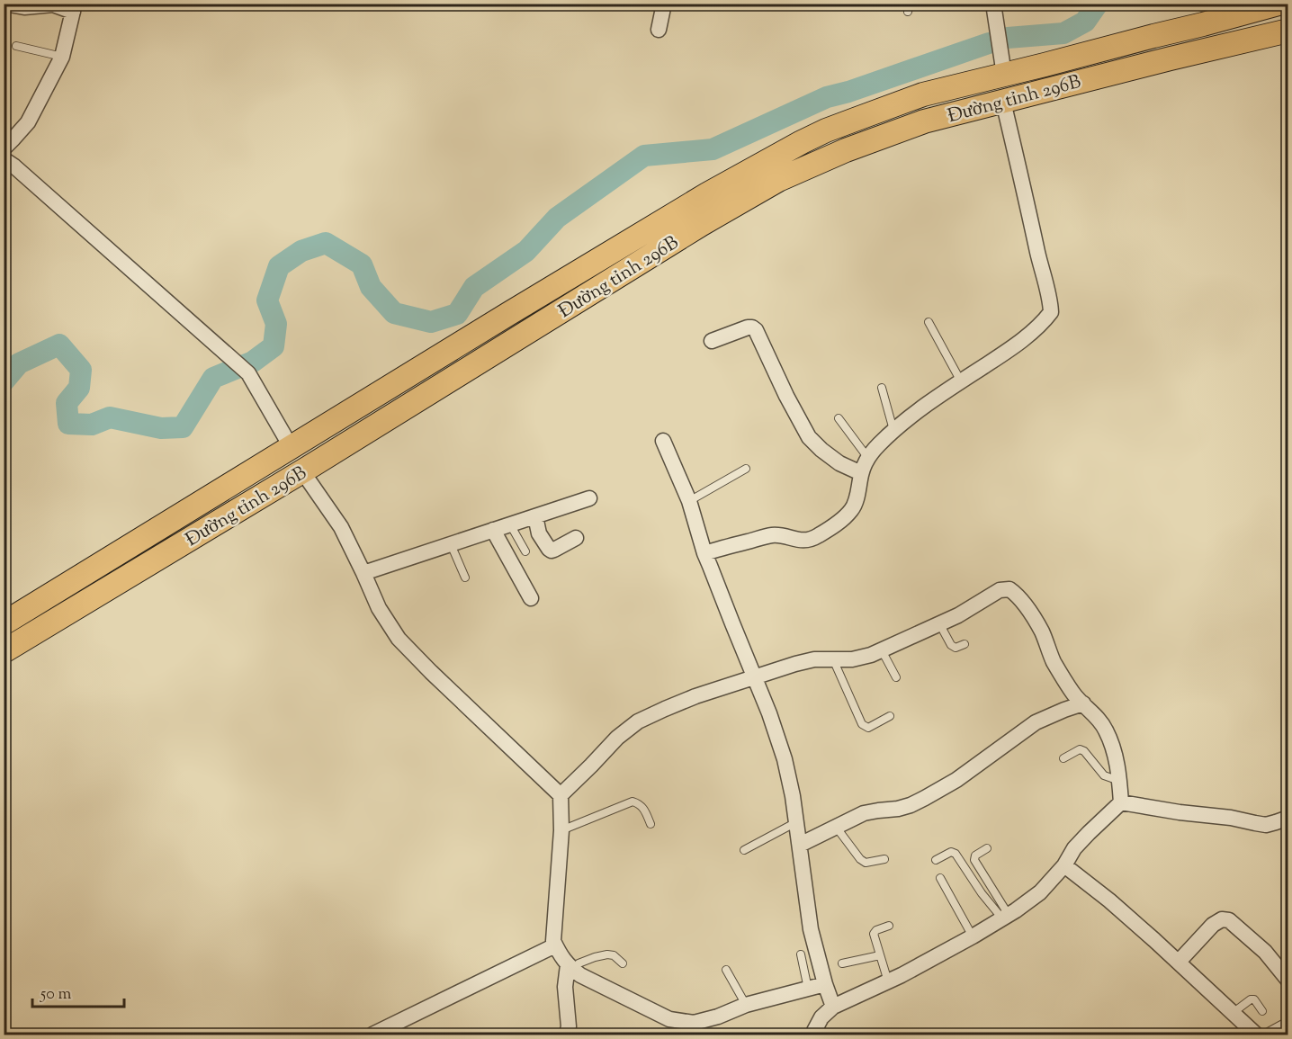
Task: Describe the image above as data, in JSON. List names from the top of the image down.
{
  "streets": {
    "main road": ["Đường tỉnh 296B"]
  },
  "scale_bar": "50 m"
}
